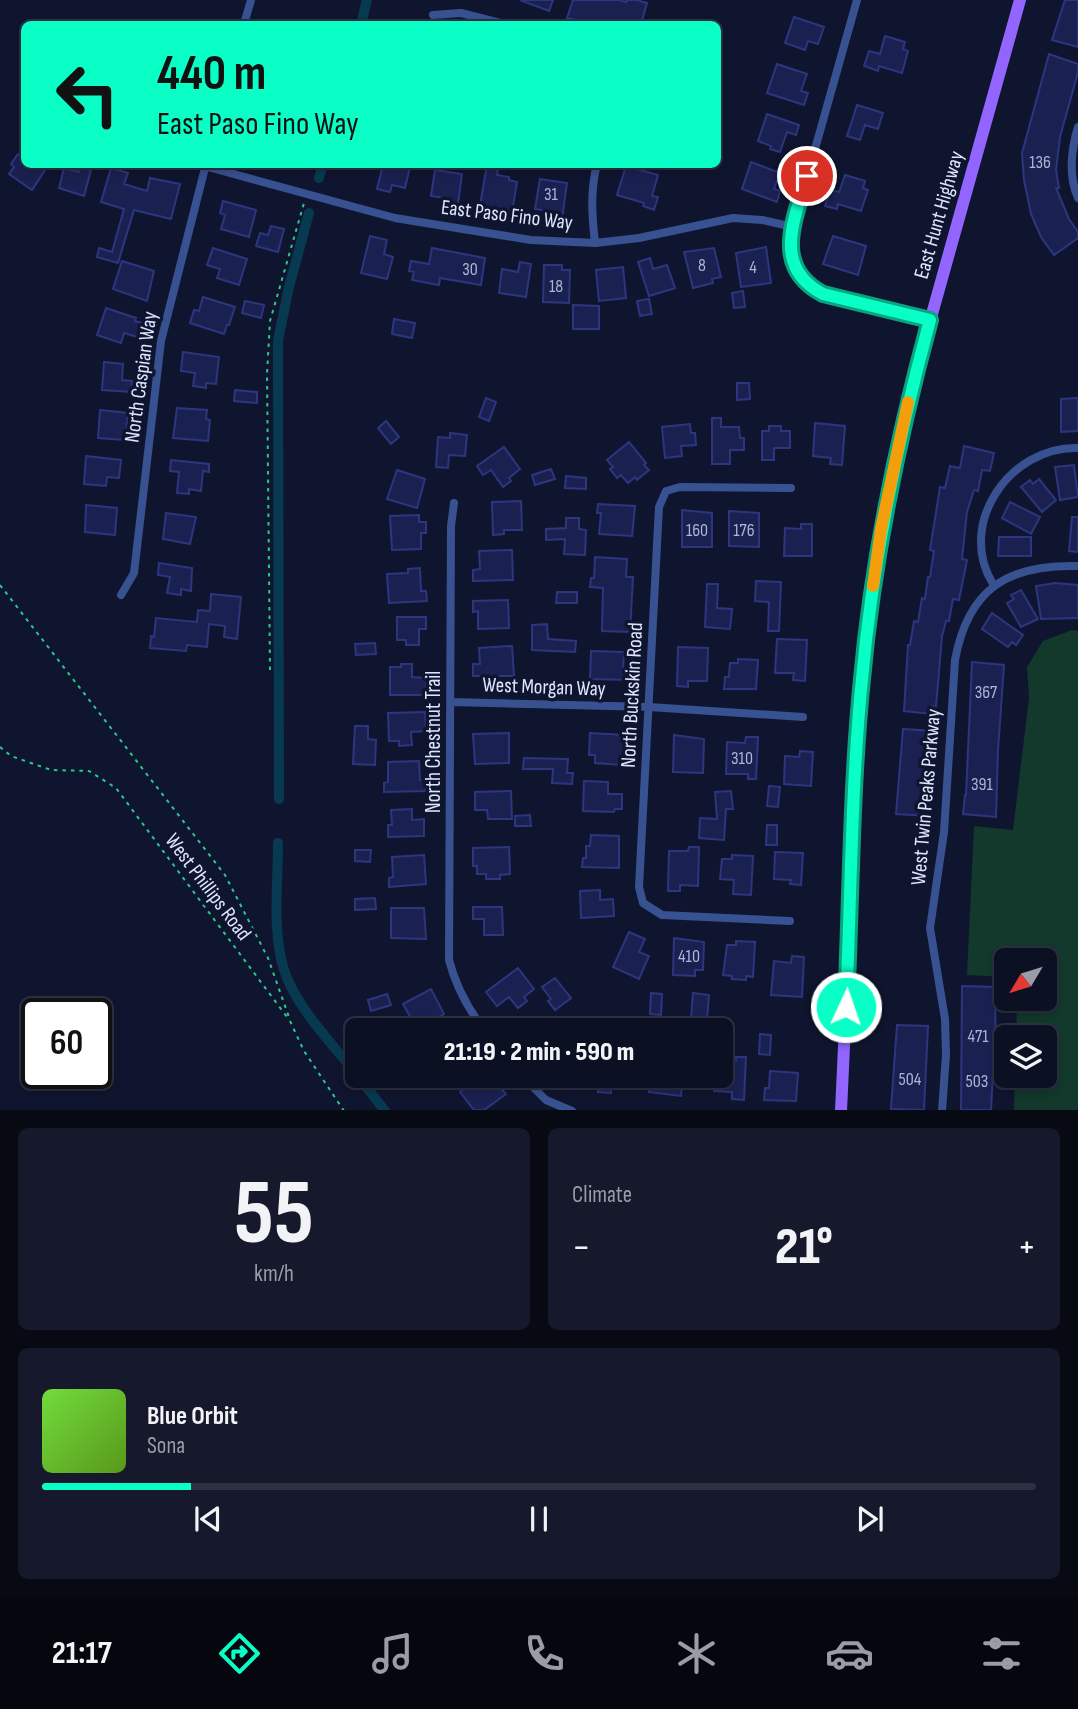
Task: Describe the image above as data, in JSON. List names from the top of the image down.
{
  "streets": {
    "main road": ["East Hunt Highway"],
    "street": [
      "East Paso Fino Way",
      "North Caspian Way",
      "West Morgan Way",
      "North Buckskin Road",
      "North Chestnut Trail",
      "West Twin Peaks Parkway"
    ],
    "path": ["West Phillips Road"]
  },
  "crossings": [
    ["West Morgan Way", "North Buckskin Road"],
    ["West Morgan Way", "North Chestnut Trail"]
  ],
  "house_numbers": [
    "136",
    "31",
    "8",
    "4",
    "30",
    "18",
    "160",
    "176",
    "367",
    "310",
    "391",
    "410",
    "471",
    "504",
    "503"
  ],
  "north": "bottom left",
  "page": {
    "turn": ["440 m", "East Paso Fino Way"],
    "limit": "60",
    "trip": "21:19 · 2 min · 590 m",
    "tile": [
      ["55", "km/h"],
      "Climate"
    ],
    "heat": ["−", "21°", "+"],
    "song": ["Blue Orbit", "Sona"],
    "tabs": "21:17"
  }
}
